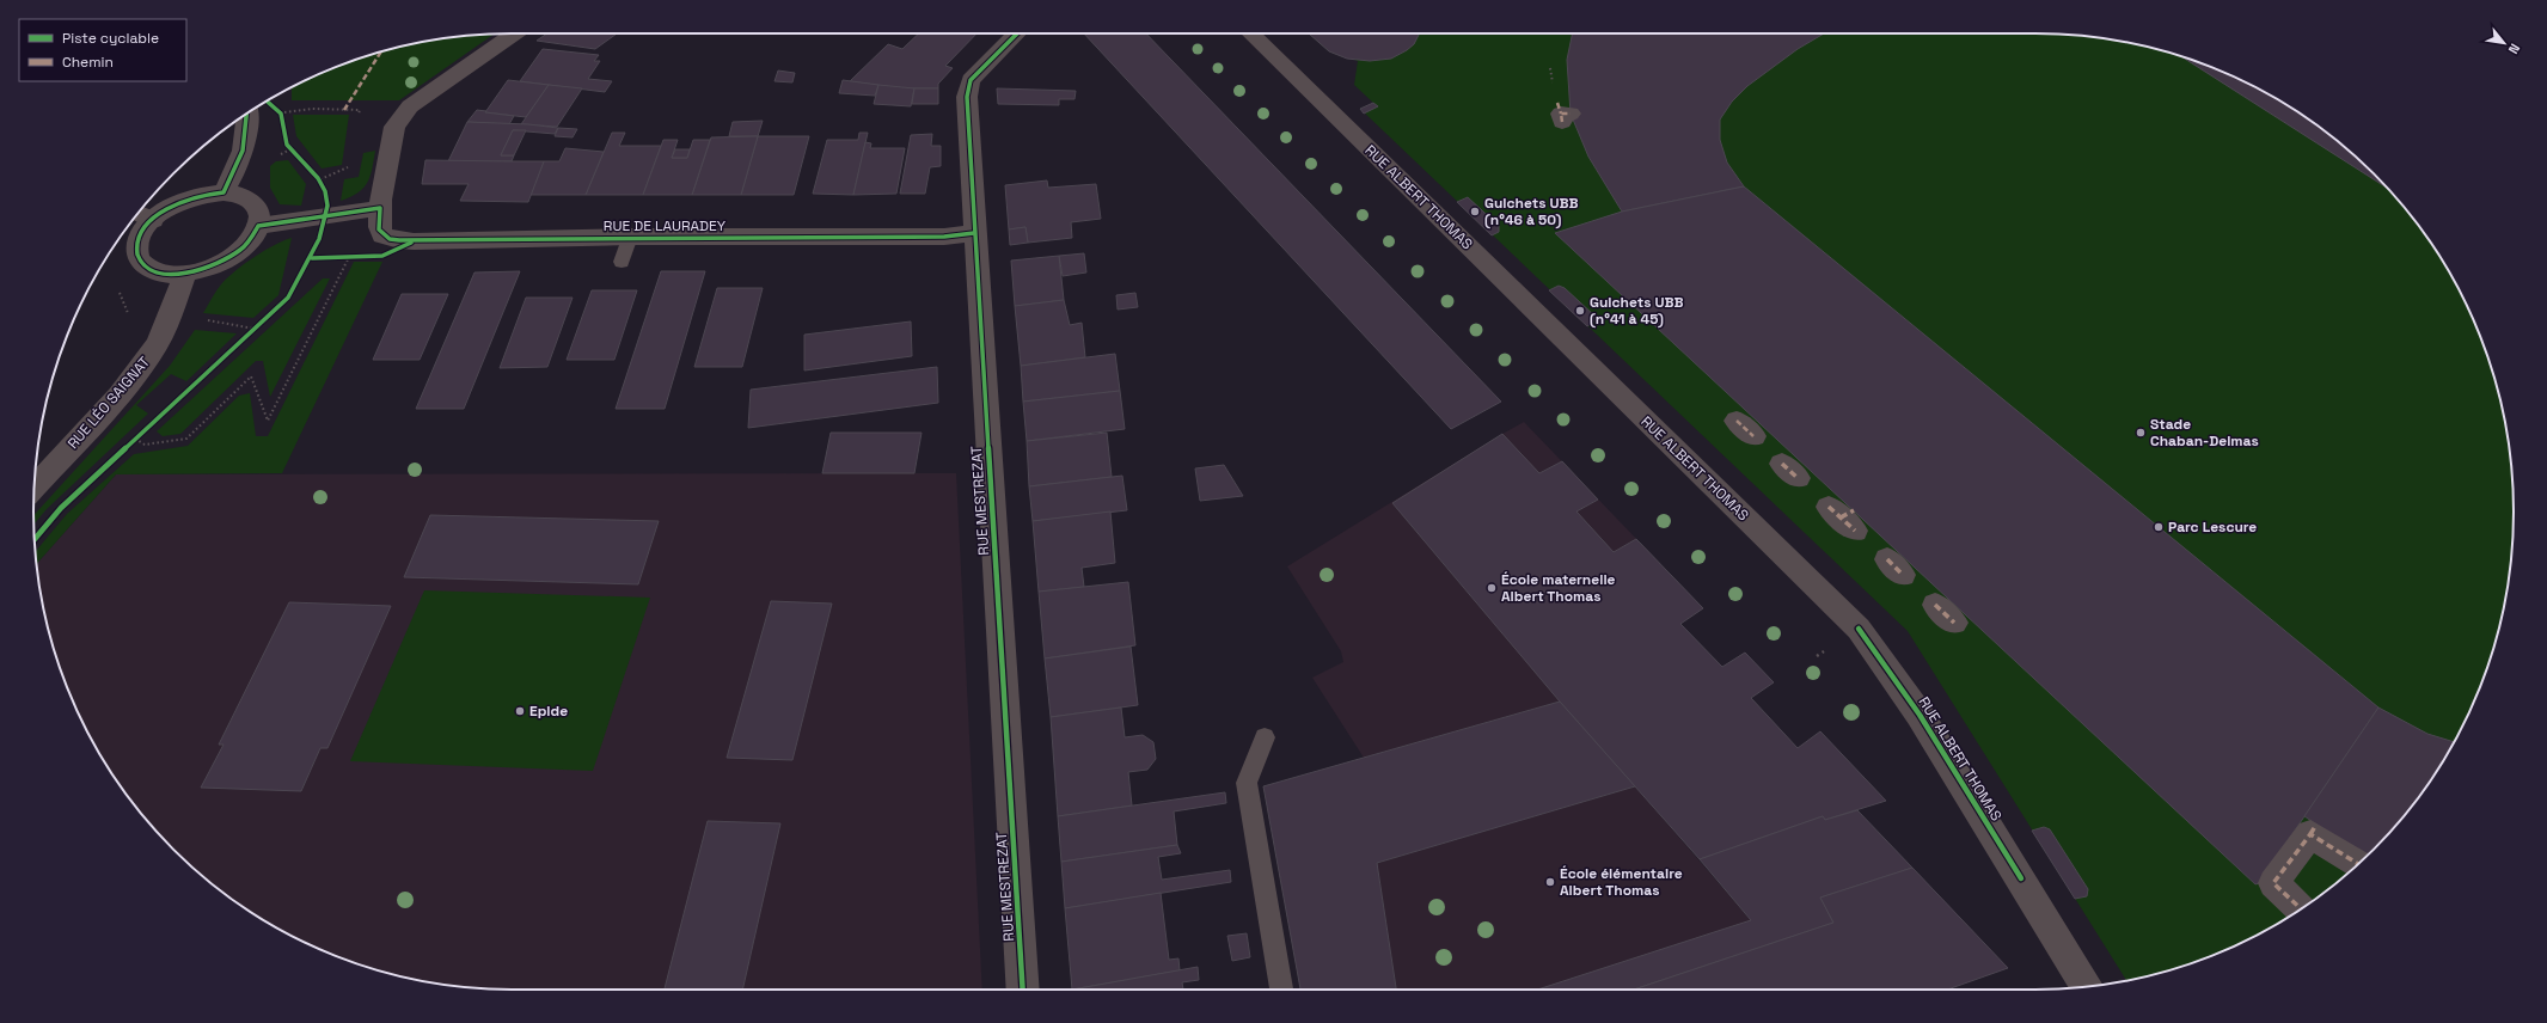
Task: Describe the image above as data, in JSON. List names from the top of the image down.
{
  "streets": {
    "street": [
      "RUE ALBERT THOMAS",
      "RUE DE LAURADEY",
      "RUE LÉO SAIGNAT",
      "RUE MESTREZAT"
    ]
  },
  "crossings": [
    ["RUE DE LAURADEY", "RUE MESTREZAT"]
  ],
  "places": [
    "Guichets UBB (n°46 à 50)",
    "Guichets UBB (n°41 à 45)",
    "Stade Chaban-Delmas",
    "Parc Lescure",
    "École maternelle Albert Thomas",
    "Epide",
    "École élémentaire Albert Thomas"
  ],
  "legend": ["Piste cyclable", "Chemin"],
  "north": "bottom right"
}
